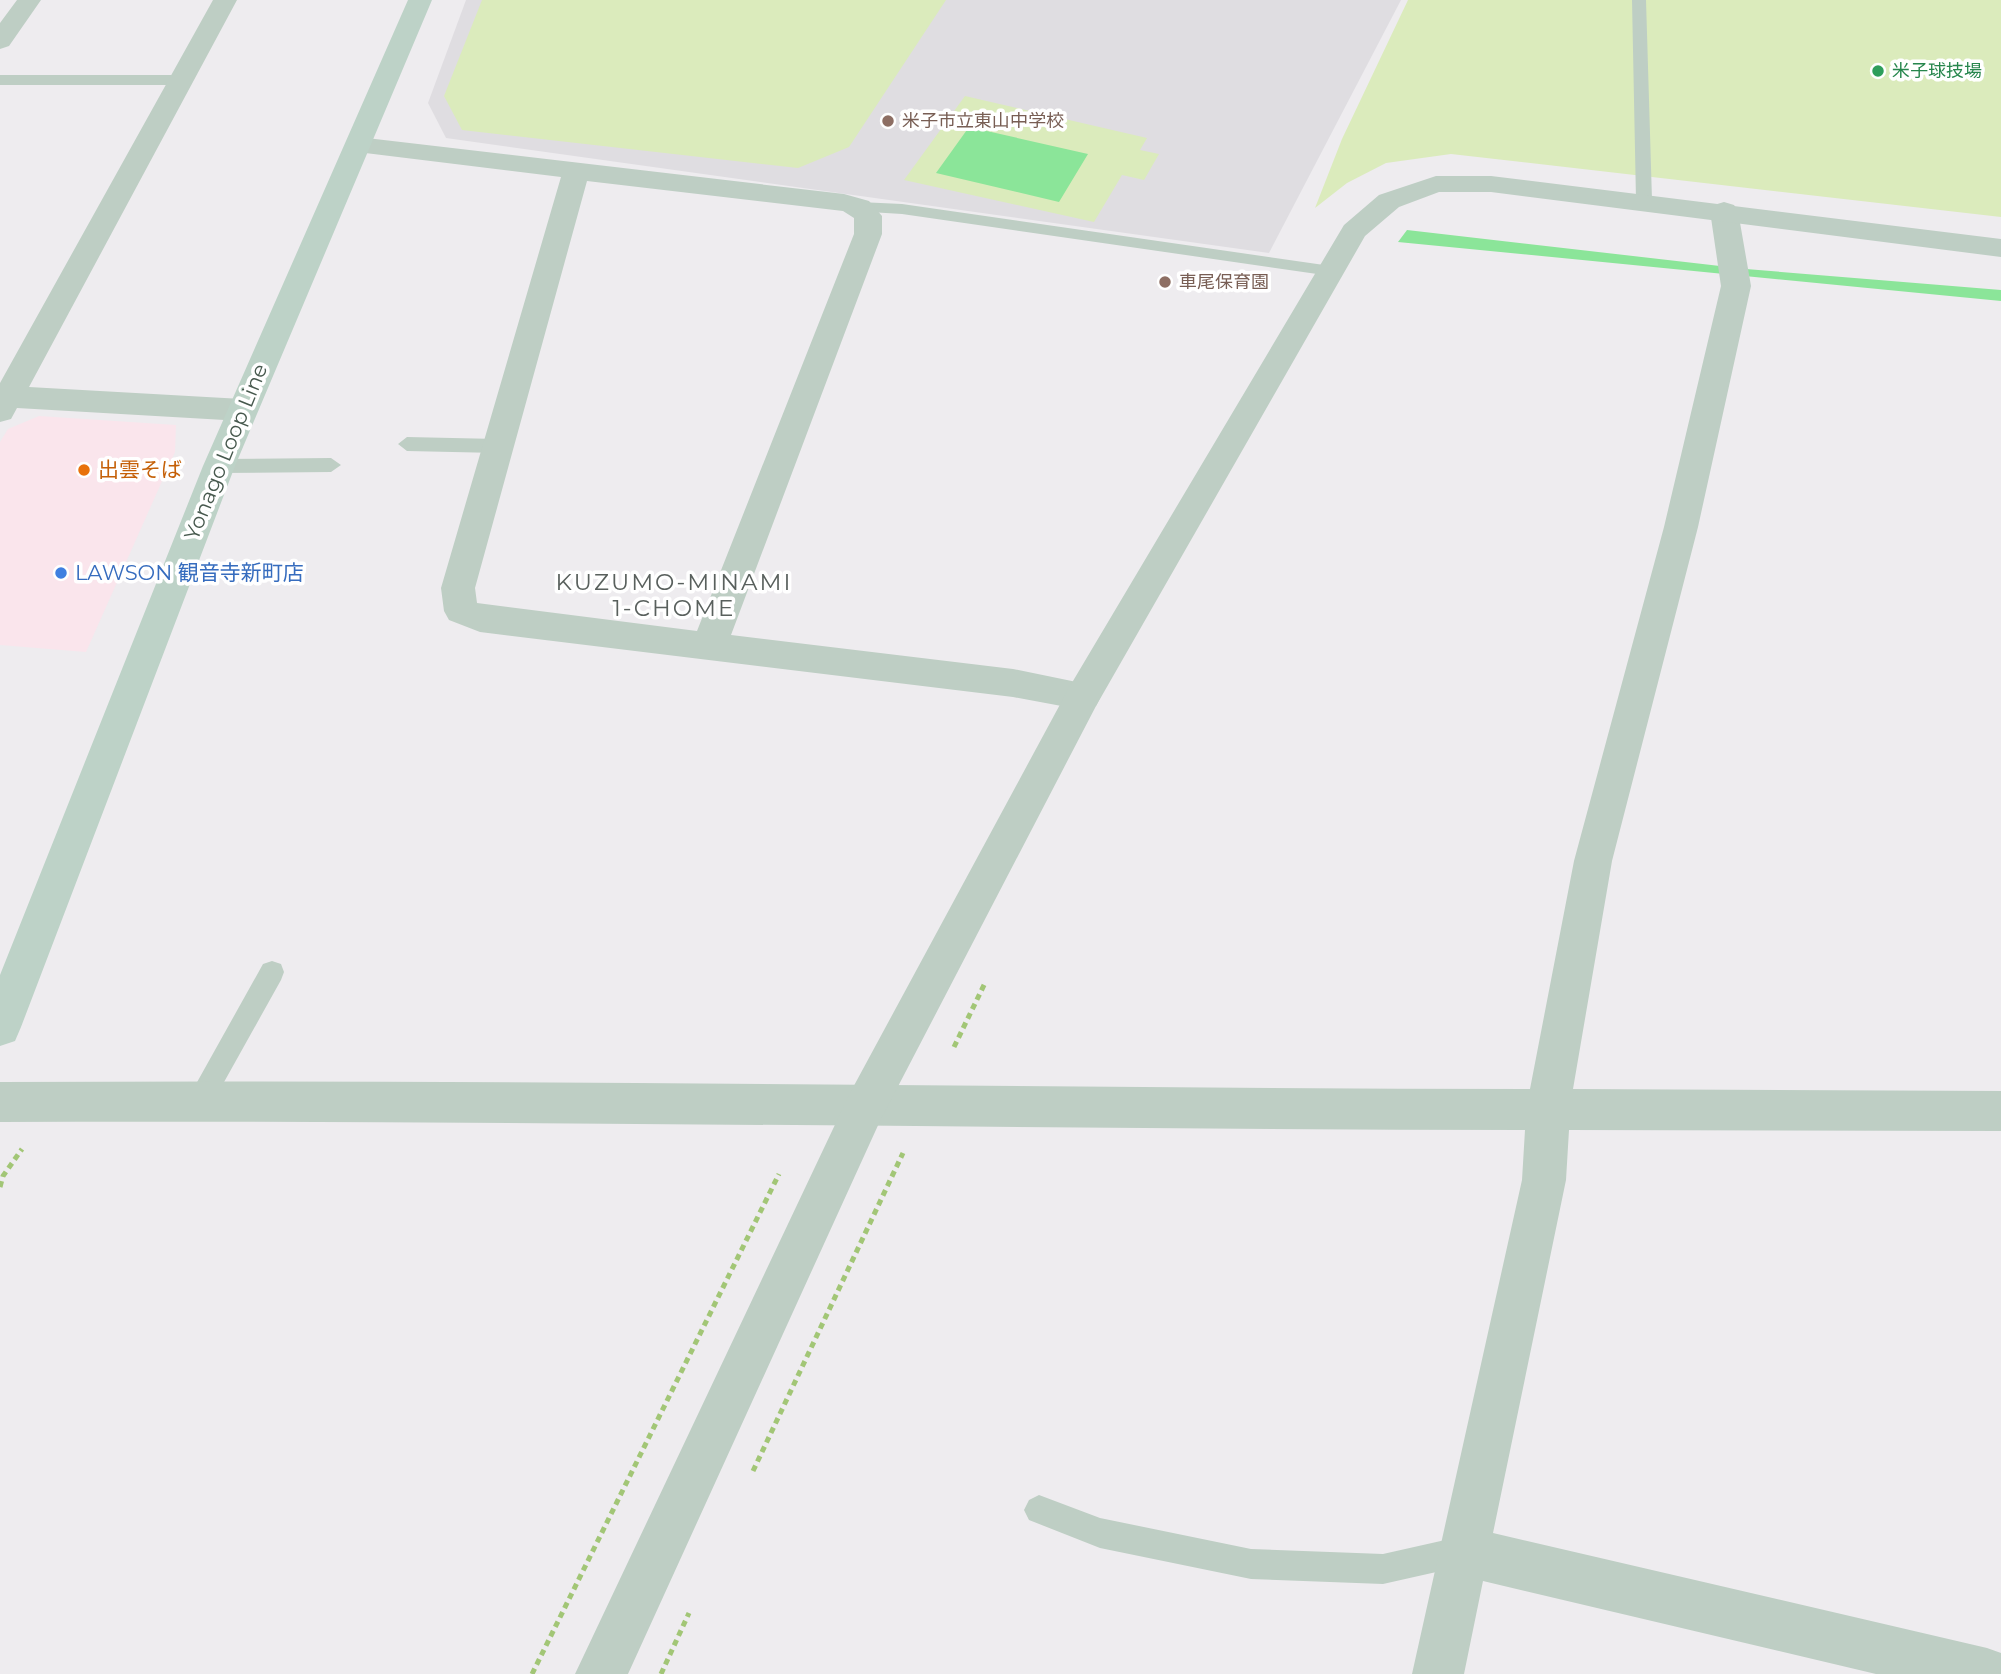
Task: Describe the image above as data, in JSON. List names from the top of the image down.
{
  "streets": {
    "main road": ["Yonago Loop Line"]
  },
  "districts": ["KUZUMO-MINAMI 1-CHOME"],
  "places": [
    "米子球技場",
    "米子市立東山中学校",
    "車尾保育園",
    "出雲そば",
    "LAWSON 観音寺新町店"
  ]
}
